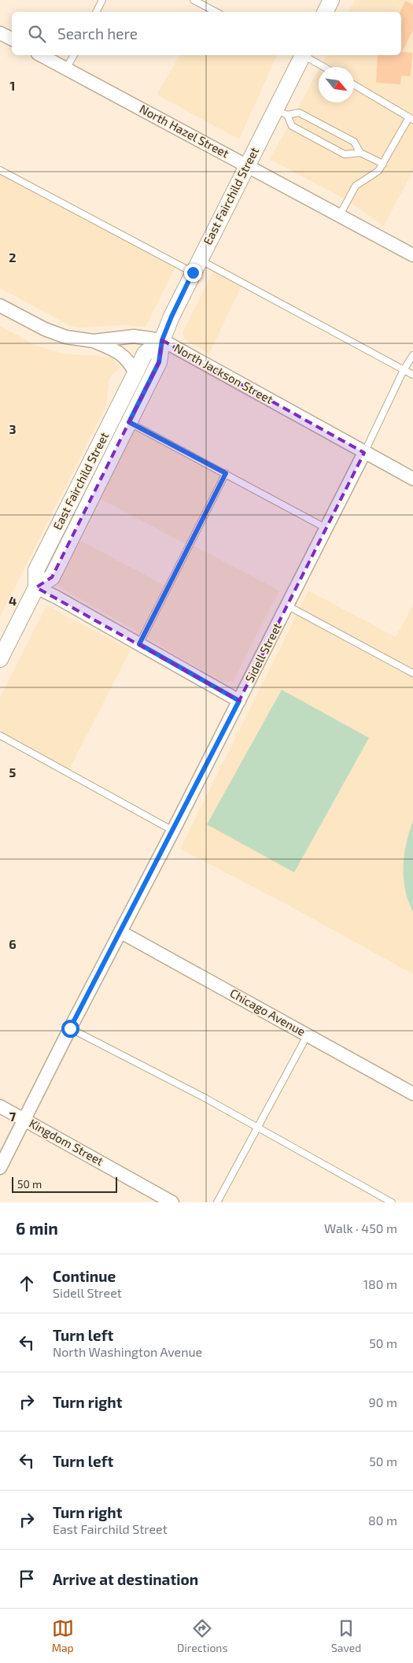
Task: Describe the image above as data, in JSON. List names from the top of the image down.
{
  "streets": {
    "street": [
      "North Hazel Street",
      "East Fairchild Street",
      "North Jackson Street",
      "Sidell Street",
      "Chicago Avenue",
      "Kingdom Street"
    ]
  },
  "crossings": [
    ["North Hazel Street", "East Fairchild Street"],
    ["East Fairchild Street", "North Jackson Street"],
    ["North Jackson Street", "Sidell Street"],
    ["Sidell Street", "Chicago Avenue"],
    ["Sidell Street", "Kingdom Street"]
  ],
  "scale_bar": "50 m",
  "north": "bottom right",
  "page": {
    "search": "Search here",
    "scale": "50 m",
    "heading": ["6 min", "Walk · 450 m"],
    "list": [
      ["Continue", "Sidell Street", "180 m"],
      ["Turn left", "North Washington Avenue", "50 m"],
      ["Turn right", "90 m"],
      ["Turn left", "50 m"],
      ["Turn right", "East Fairchild Street", "80 m"],
      "Arrive at destination"
    ],
    "nav": ["Map", "Directions", "Saved"]
  },
  "grid": {
    "rows": [
      "1",
      "2",
      "3",
      "4",
      "5",
      "6",
      "7"
    ]
  }
}
